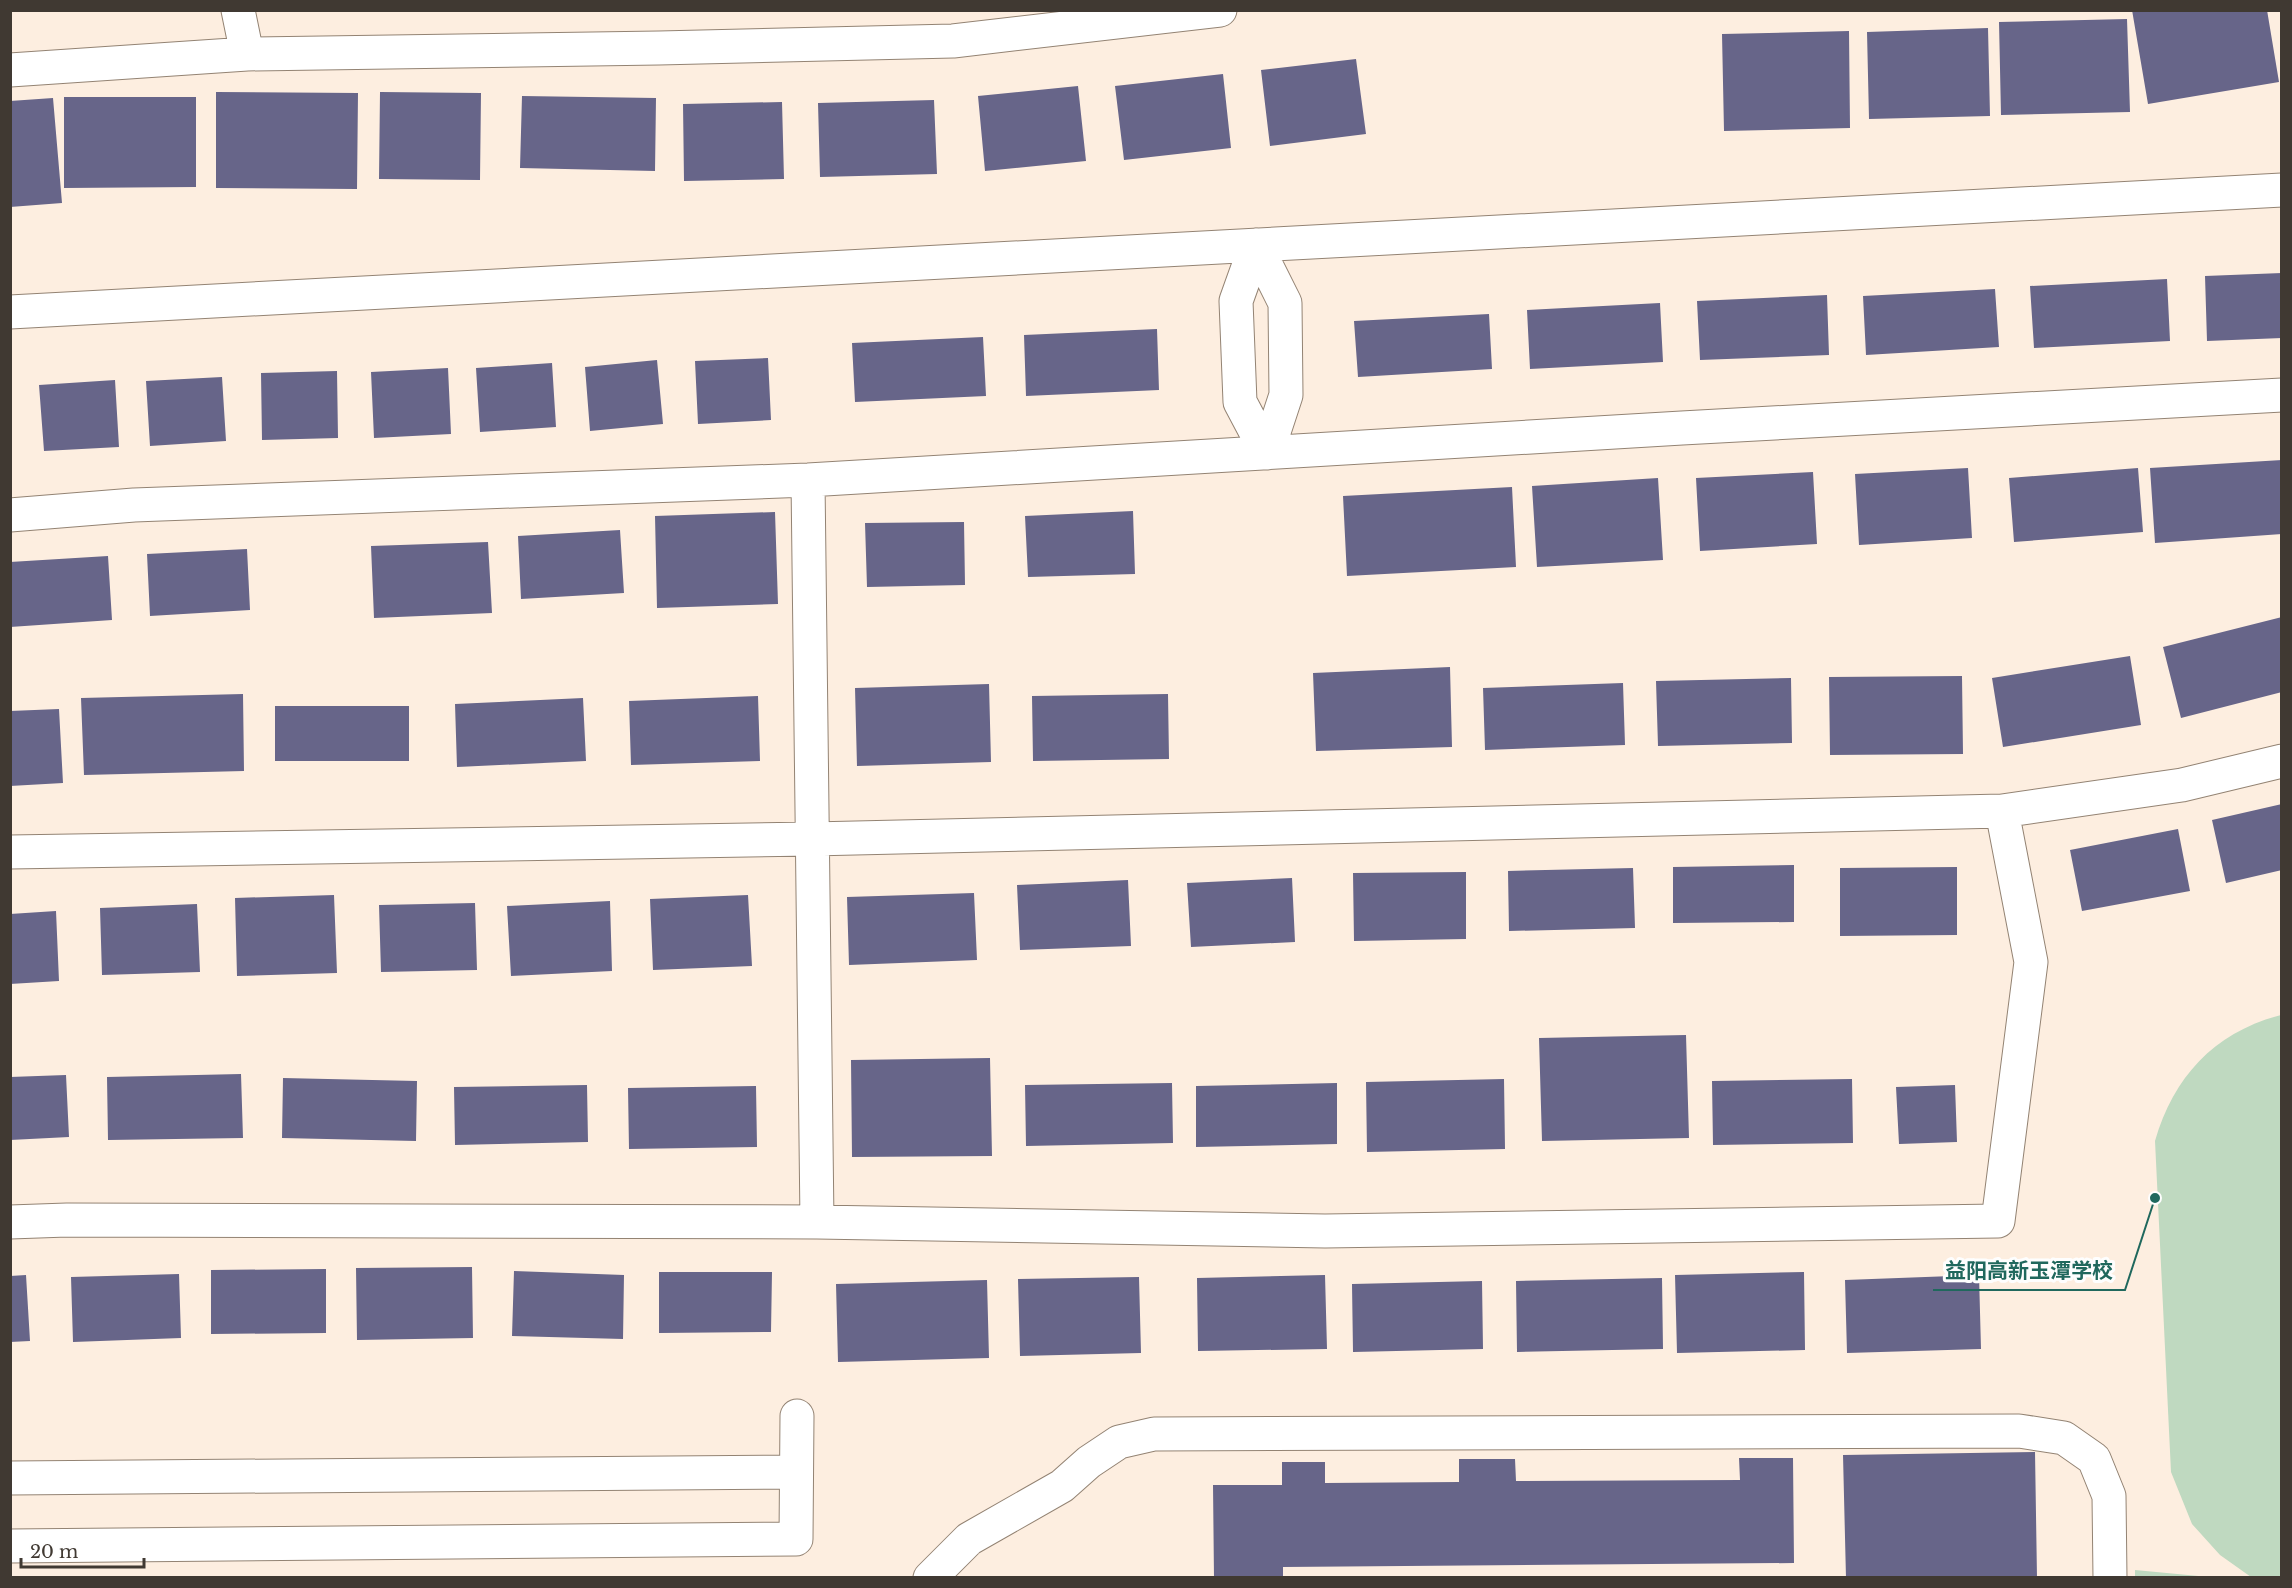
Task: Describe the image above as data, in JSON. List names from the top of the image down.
{
  "places": ["益阳高新玉潭学校"],
  "scale_bar": "20 m"
}
